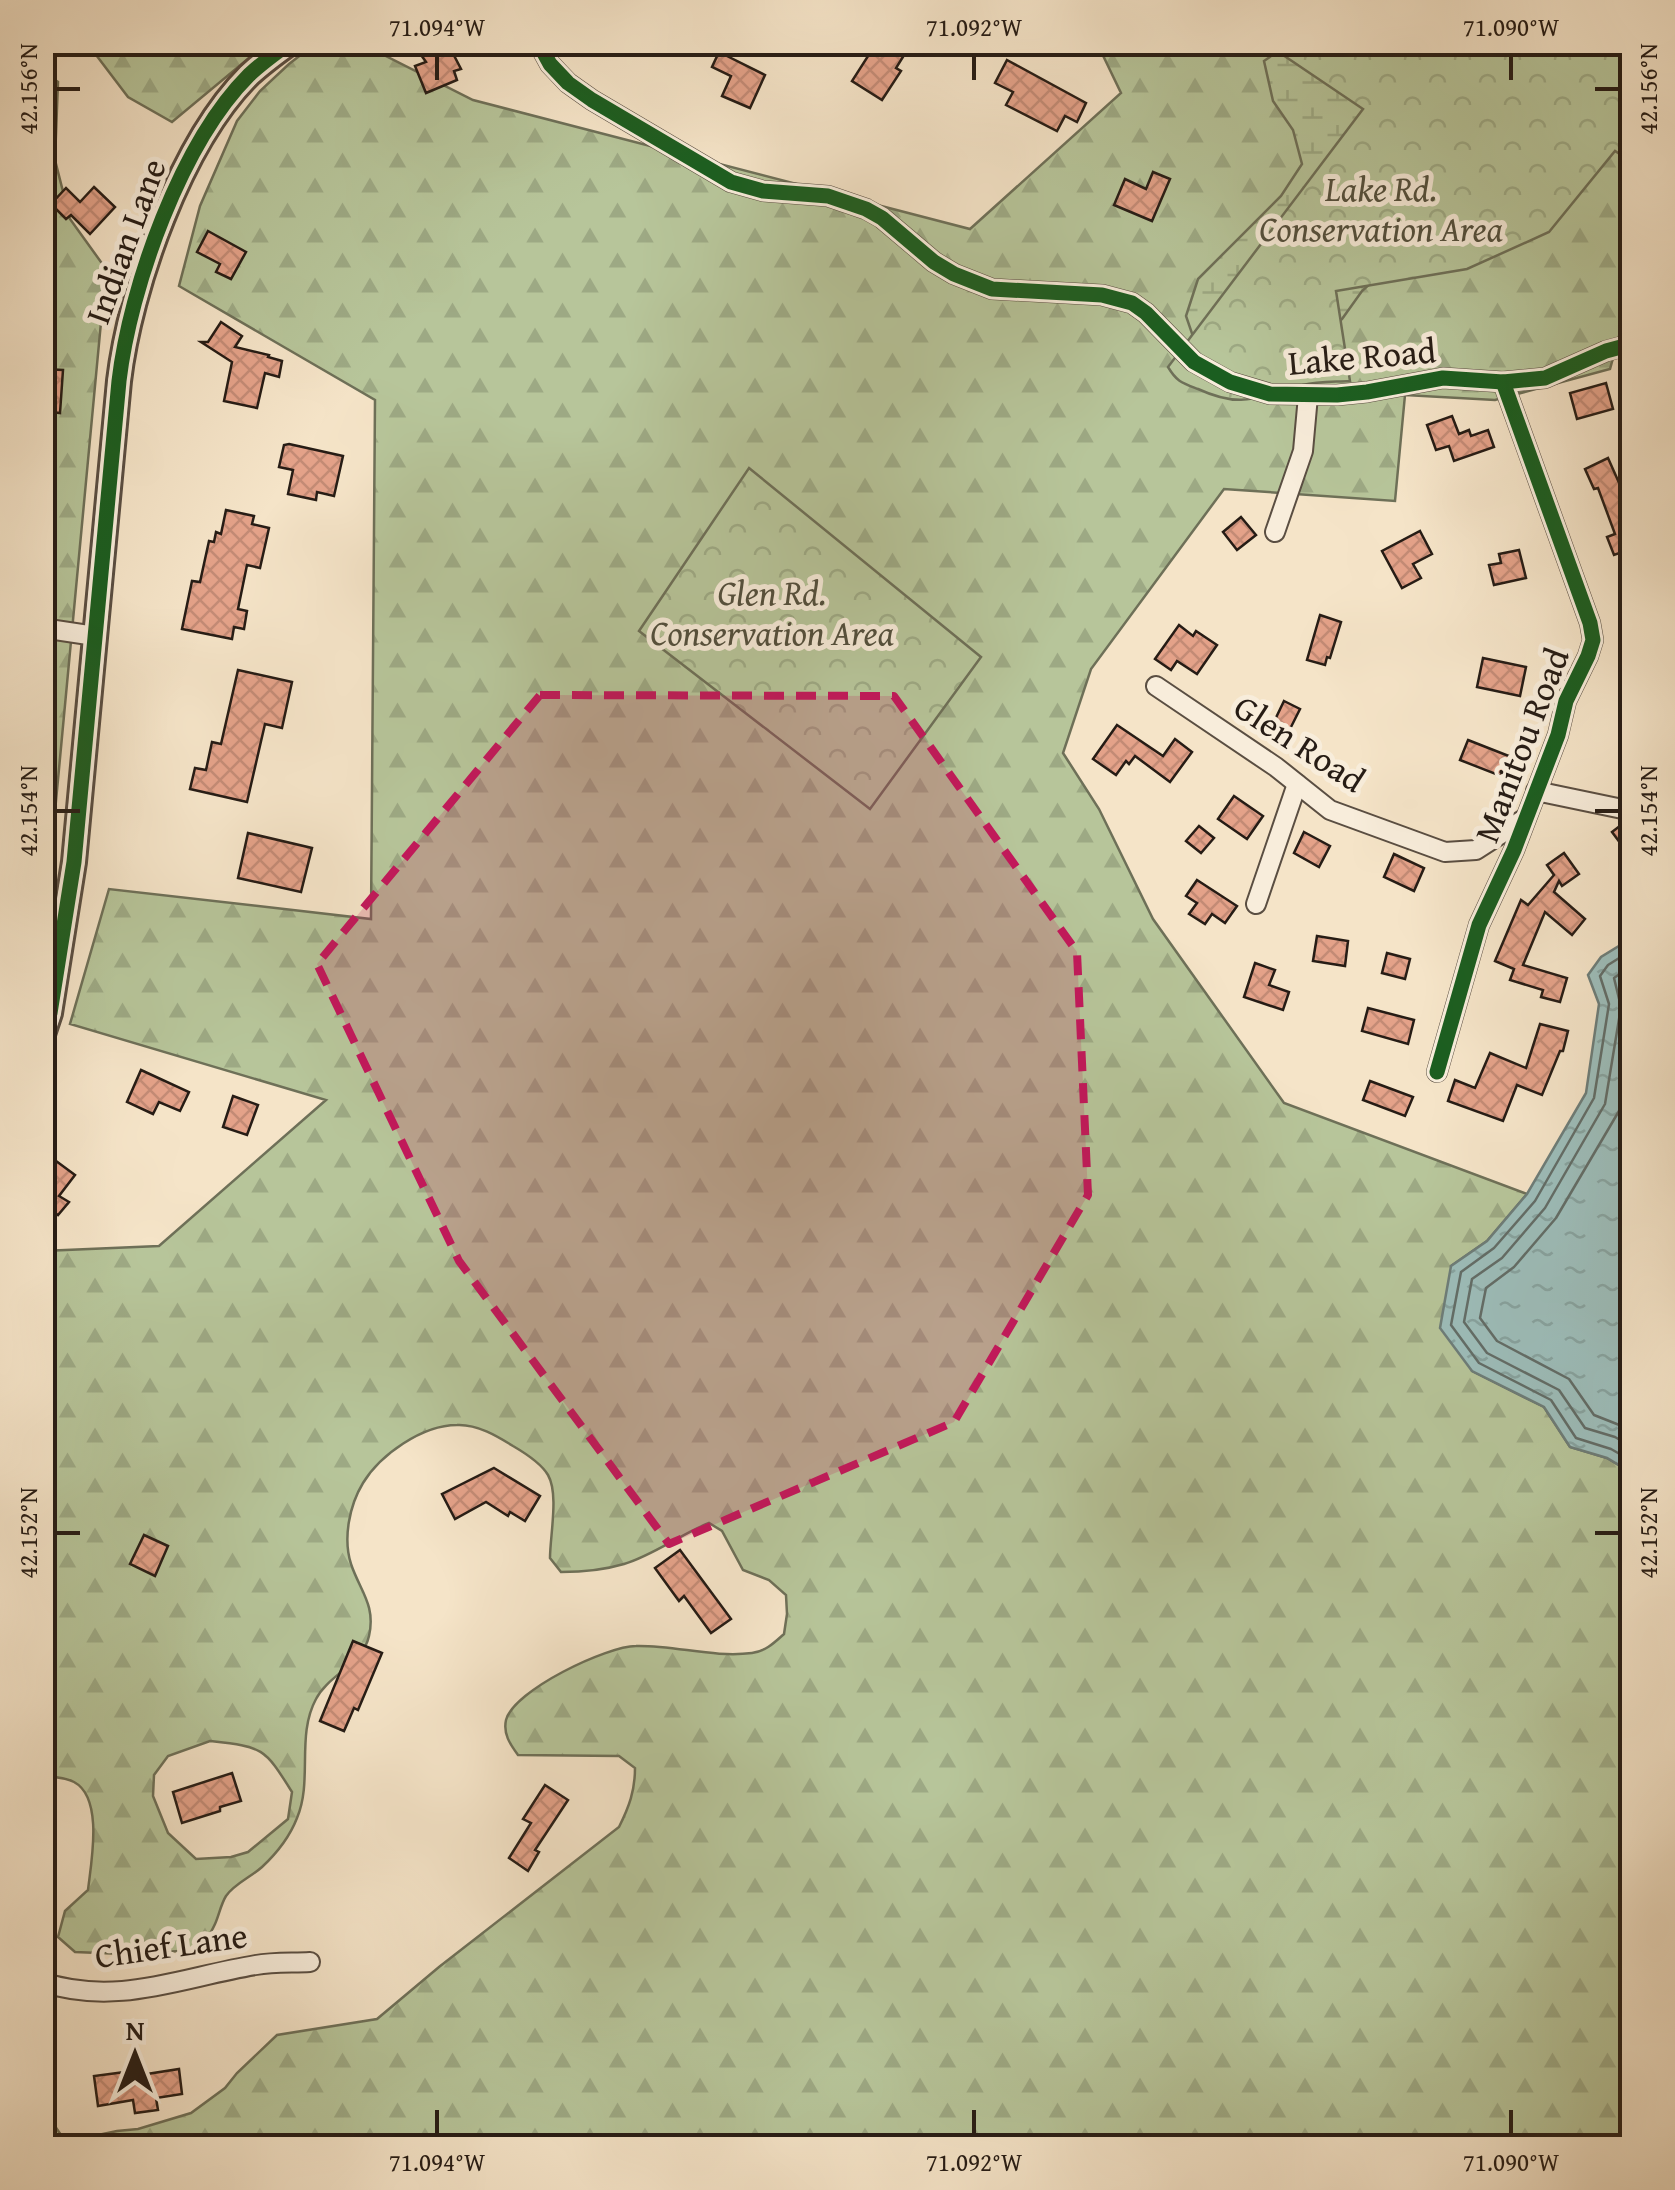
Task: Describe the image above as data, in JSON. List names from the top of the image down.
{
  "streets": {
    "street": [
      "Indian Lane",
      "Lake Road",
      "Glen Road",
      "Manitou Road",
      "Chief Lane"
    ]
  },
  "crossings": [
    ["Lake Road", "Manitou Road"],
    ["Glen Road", "Manitou Road"]
  ],
  "parks": ["Lake Rd. Conservation Area", "Glen Rd. Conservation Area"],
  "north": "top",
  "coordinates": [
    "71.094°W",
    "71.092°W",
    "71.090°W",
    "42.156°N",
    "42.154°N",
    "42.152°N"
  ]
}
